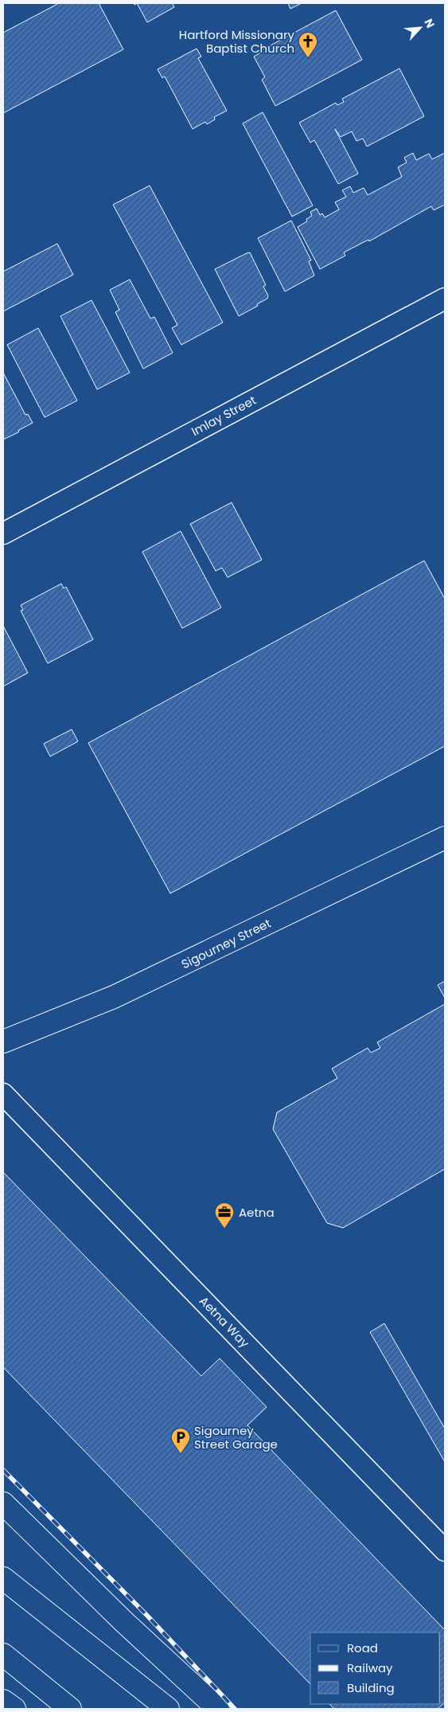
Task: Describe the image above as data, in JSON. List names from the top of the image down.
{
  "streets": {
    "main road": ["Sigourney Street"],
    "street": ["Imlay Street", "Aetna Way"]
  },
  "places": {
    "church": ["Hartford Missionary Baptist Church"],
    "office": ["Aetna"],
    "parking": ["Sigourney Street Garage"]
  },
  "legend": ["Road", "Railway", "Building"],
  "north": "top right"
}
